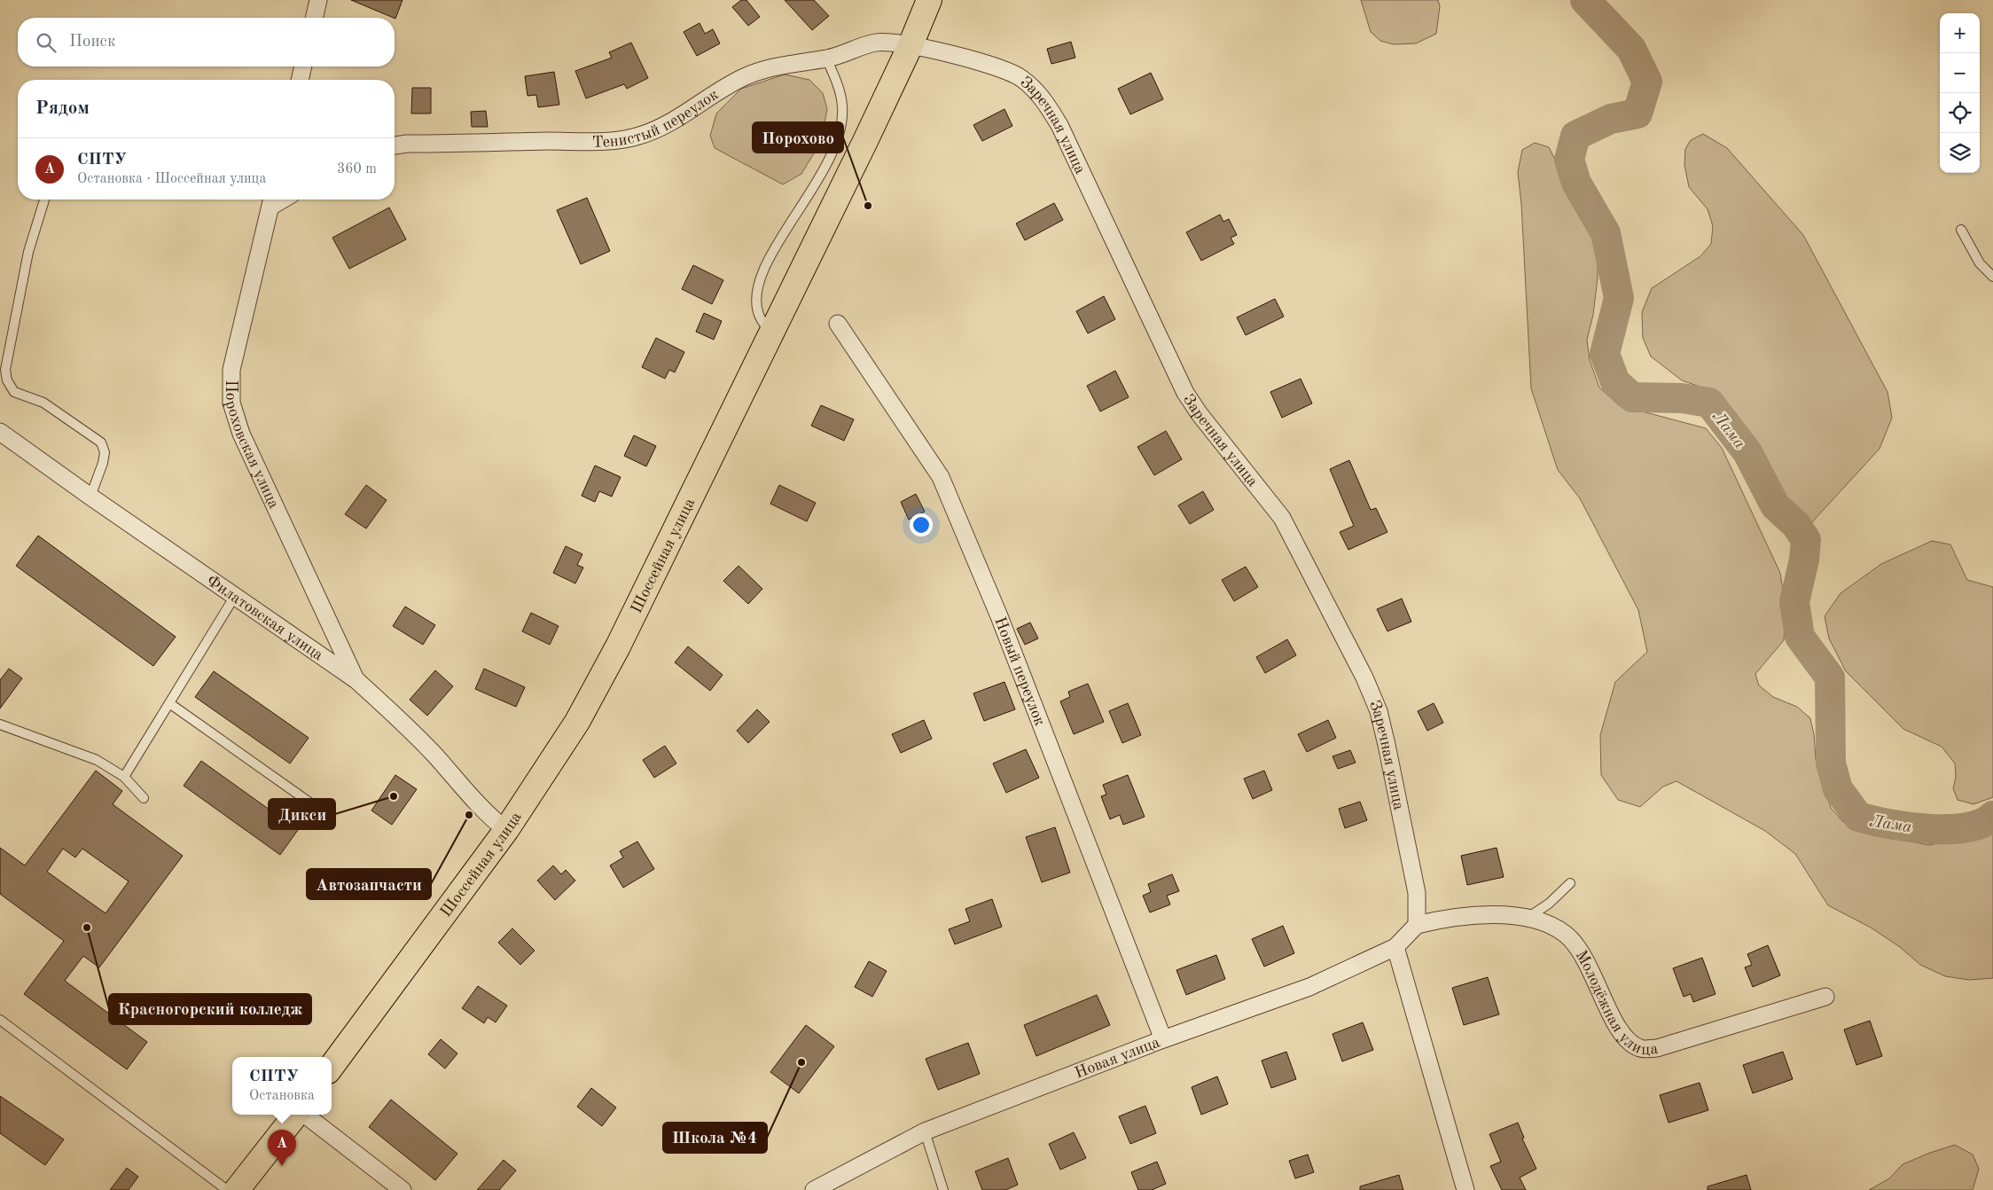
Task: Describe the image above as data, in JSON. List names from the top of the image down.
{
  "streets": {
    "main road": ["Шоссейная улица"],
    "street": [
      "Тенистый переулок",
      "Заречная улица",
      "Пороховская улица",
      "Филатовская улица",
      "Новый переулок",
      "Молодёжная улица",
      "Новая улица"
    ]
  },
  "crossings": [
    ["Тенистый переулок", "Заречная улица"],
    ["Тенистый переулок", "Шоссейная улица"],
    ["Заречная улица", "Шоссейная улица"],
    ["Заречная улица", "Молодёжная улица"],
    ["Заречная улица", "Новая улица"],
    ["Пороховская улица", "Филатовская улица"],
    ["Шоссейная улица", "Филатовская улица"],
    ["Новый переулок", "Новая улица"],
    ["Молодёжная улица", "Новая улица"]
  ],
  "water": ["Лама"],
  "places": [
    "Порохово",
    "Дикси",
    "Автозапчасти",
    "Красногорский колледж",
    "Школа №4"
  ],
  "page": {
    "map_buttons": ["+", "−"],
    "search": "Поиск",
    "heading": "Рядом",
    "list": [
      {
        "mark": "A",
        "name": "СПТУ",
        "note": "Остановка · Шоссейная улица",
        "value": "360 m"
      }
    ],
    "popup": ["СПТУ", "Остановка"],
    "pins": "A"
  }
}
